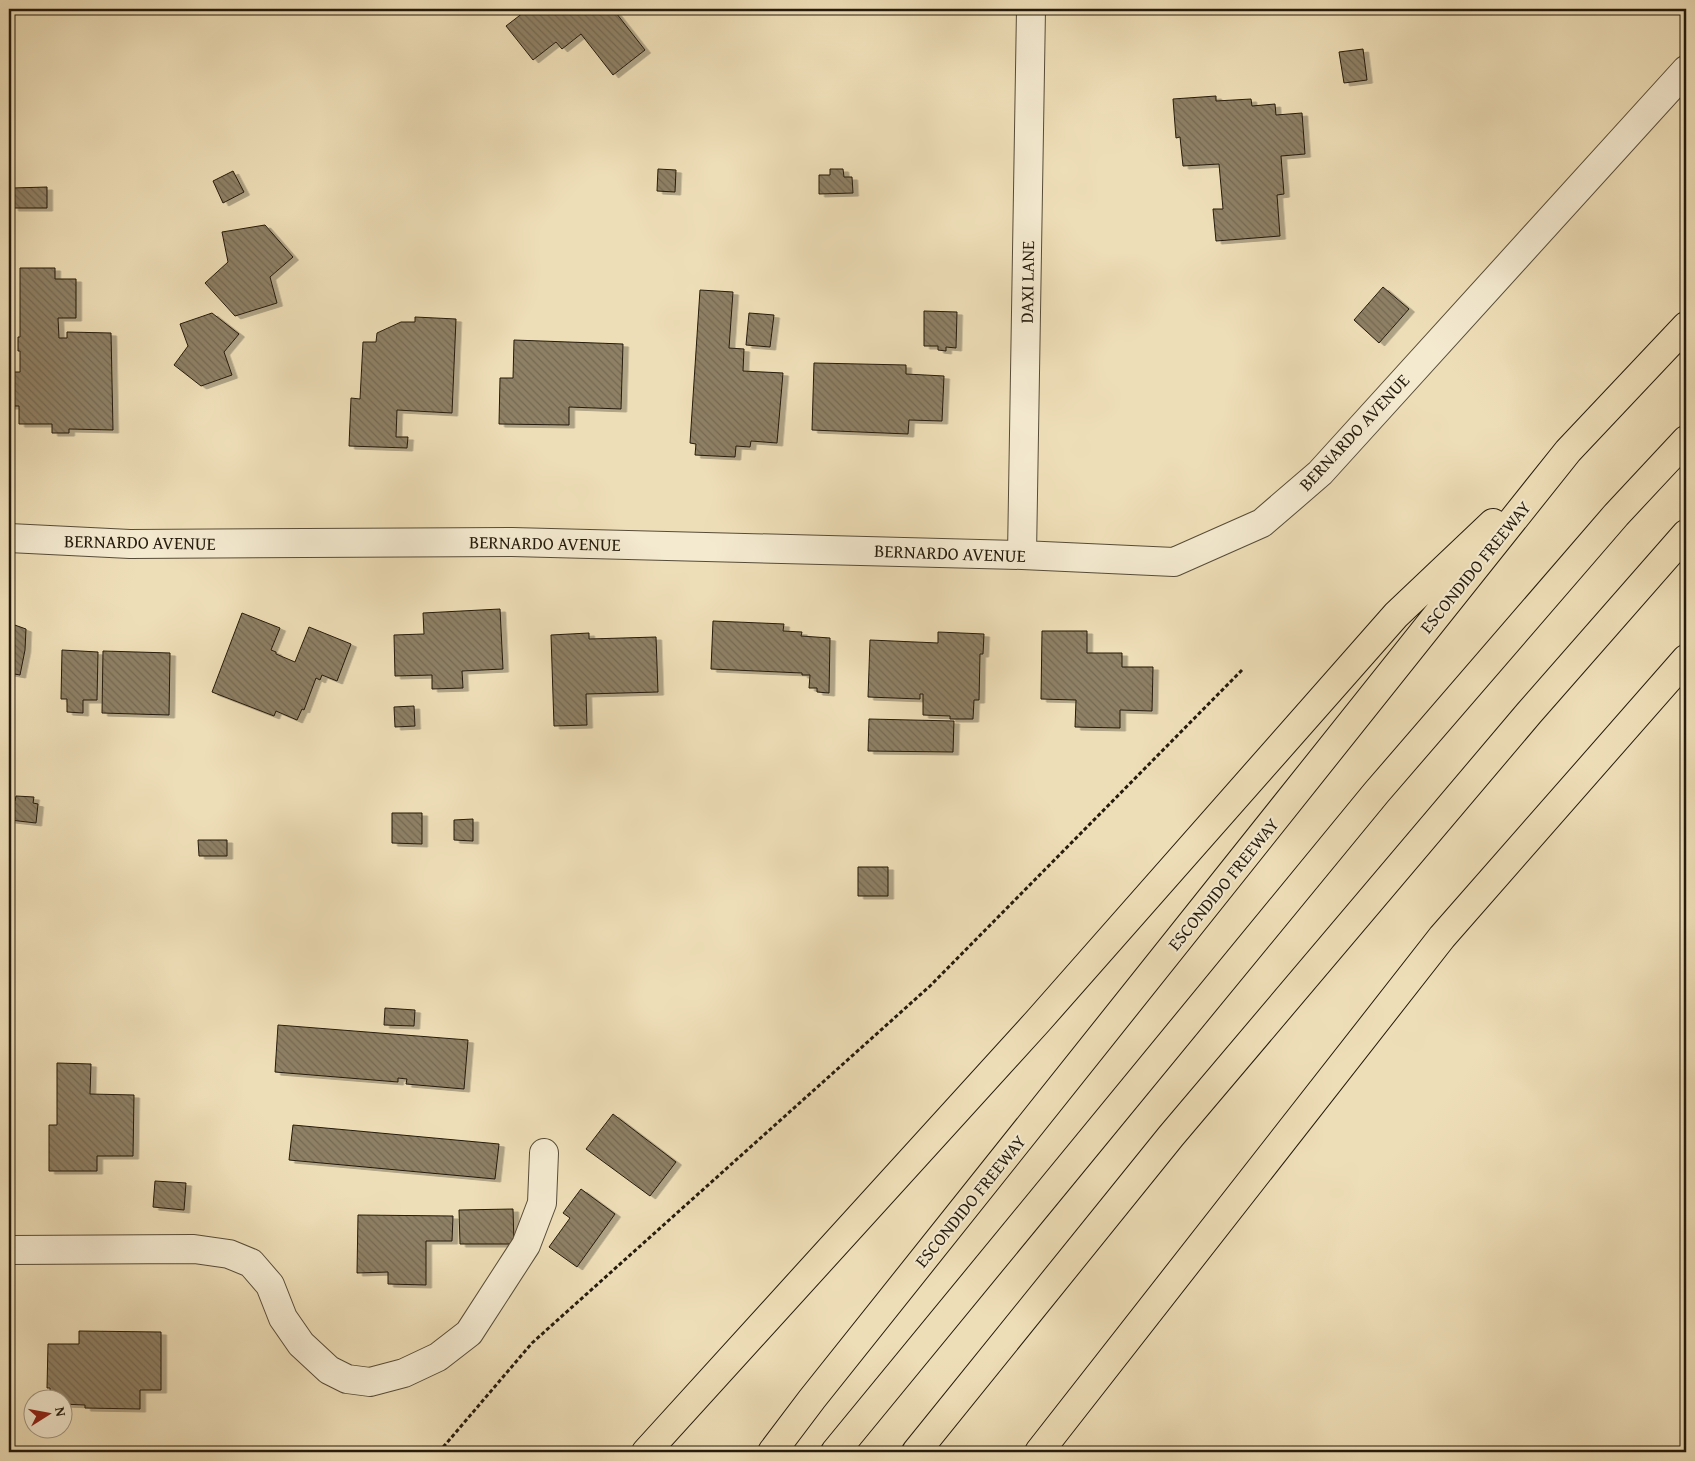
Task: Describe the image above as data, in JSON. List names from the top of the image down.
{
  "streets": {
    "highway": ["ESCONDIDO FREEWAY"],
    "street": ["DAXI LANE", "BERNARDO AVENUE"]
  },
  "crossings": [
    ["DAXI LANE", "BERNARDO AVENUE"]
  ],
  "north": "right"
}
